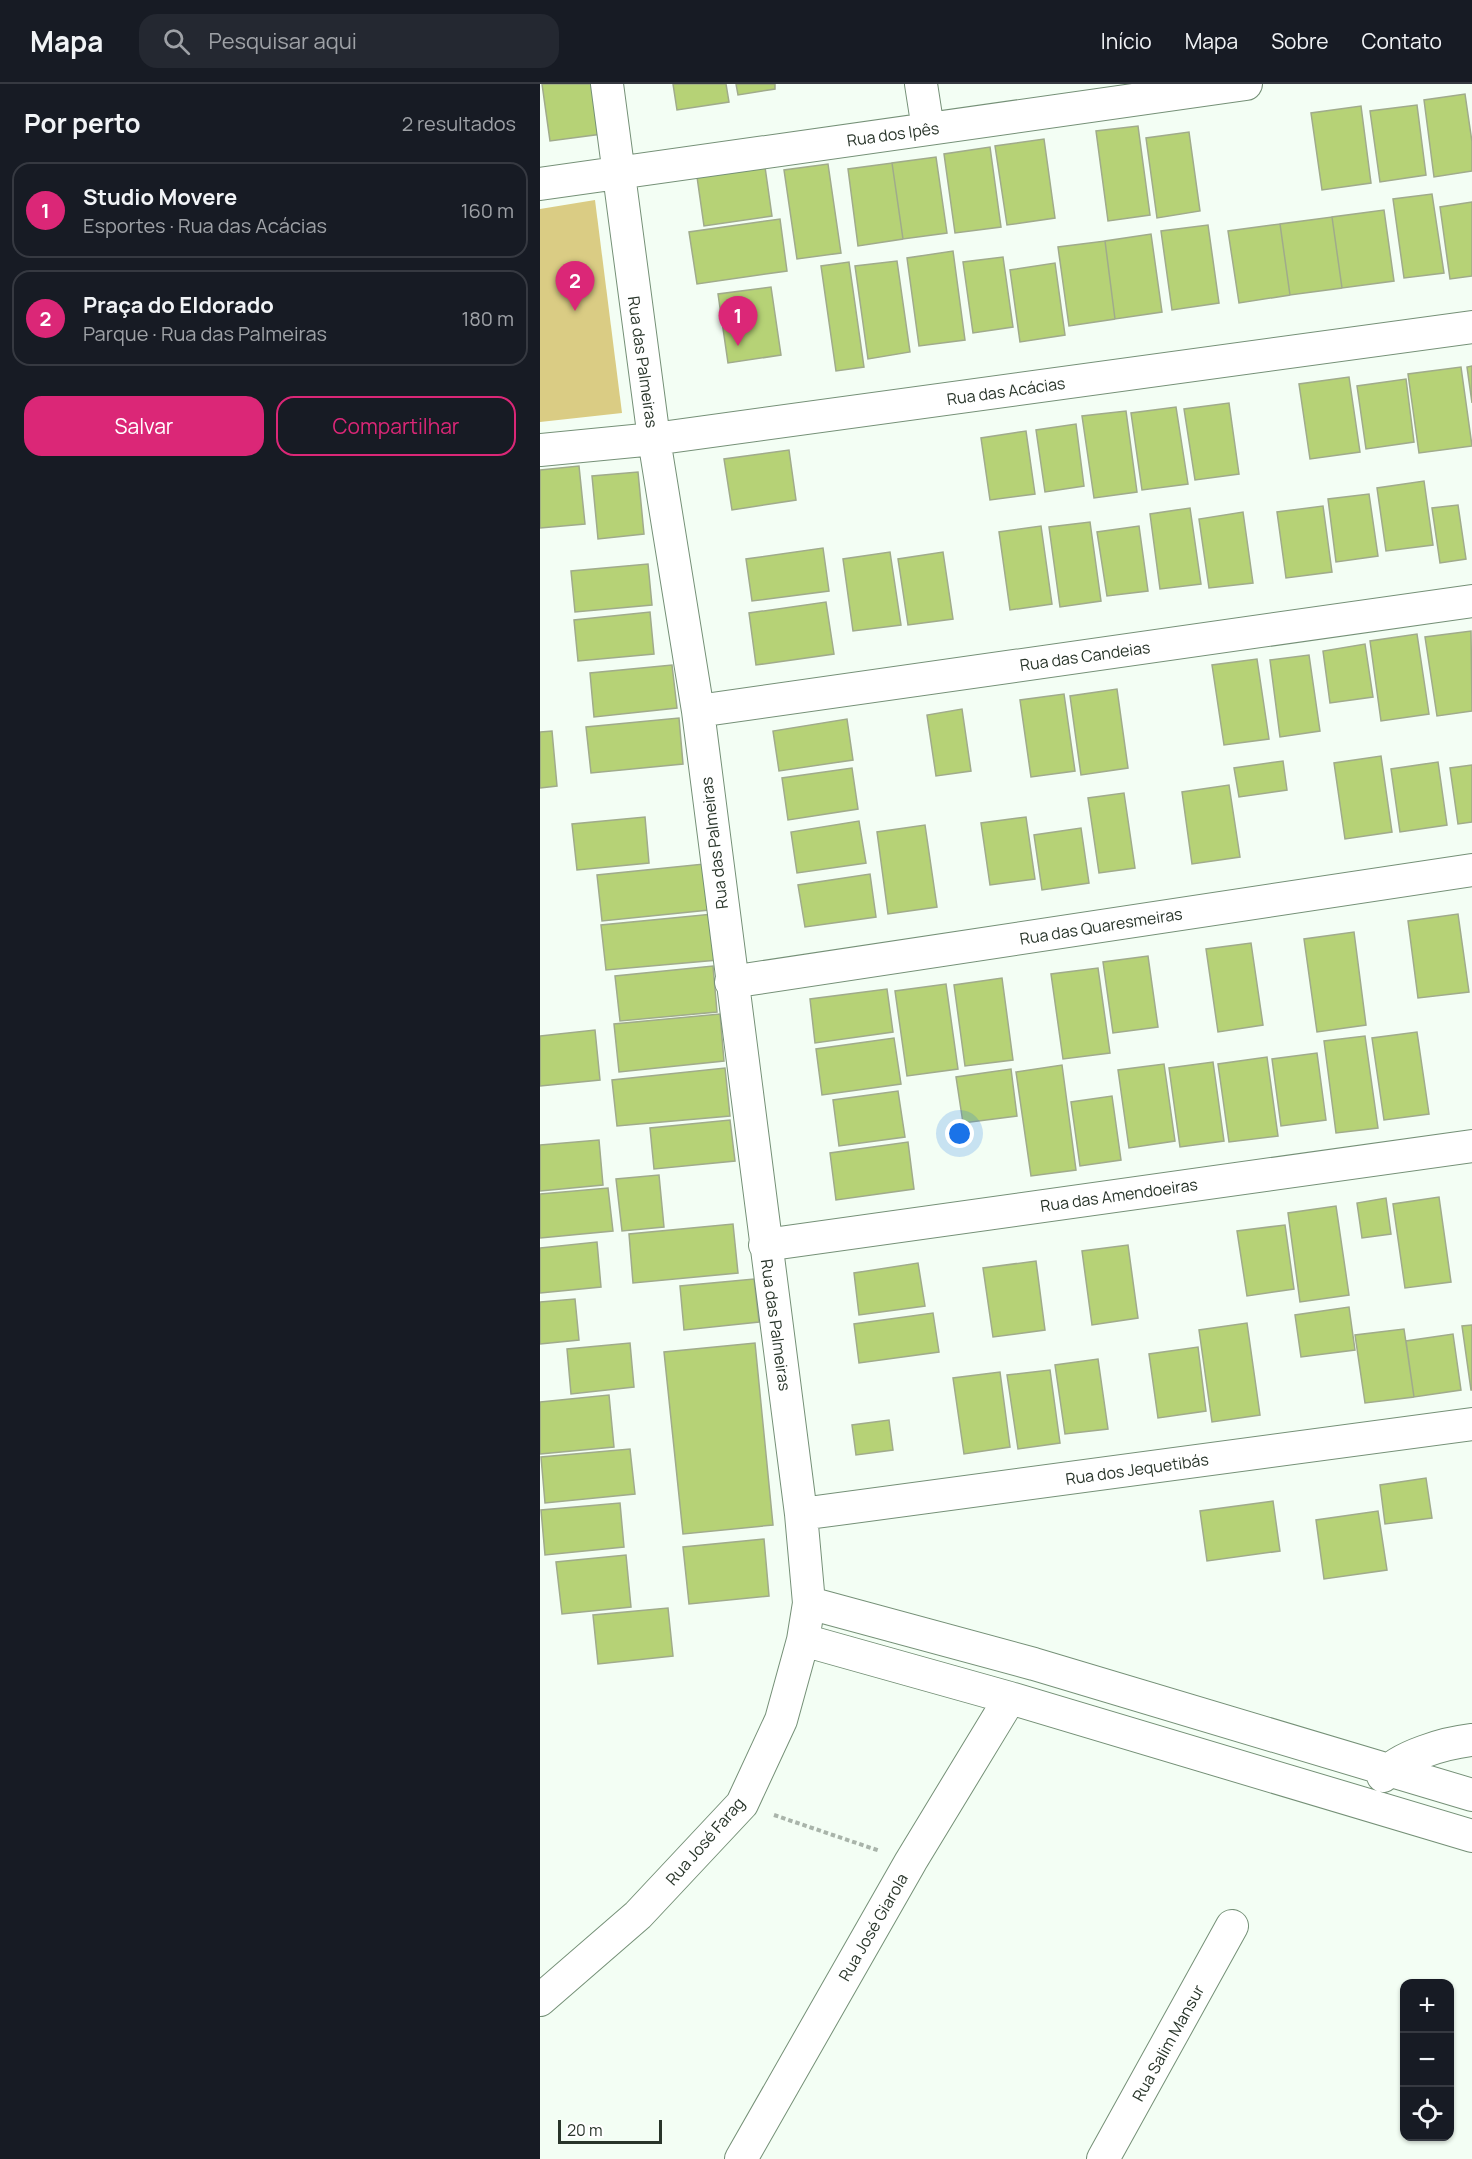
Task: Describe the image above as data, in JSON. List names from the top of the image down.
{
  "streets": {
    "street": [
      "Rua dos Ipês",
      "Rua das Palmeiras",
      "Rua das Acácias",
      "Rua das Candeias",
      "Rua das Quaresmeiras",
      "Rua das Amendoeiras",
      "Rua dos Jequetibás",
      "Rua José Farag",
      "Rua José Giarola",
      "Rua Salim Mansur"
    ]
  },
  "crossings": [
    ["Rua dos Ipês", "Rua das Palmeiras"],
    ["Rua das Palmeiras", "Rua das Acácias"],
    ["Rua das Palmeiras", "Rua das Candeias"],
    ["Rua das Palmeiras", "Rua das Quaresmeiras"],
    ["Rua das Palmeiras", "Rua das Amendoeiras"],
    ["Rua das Palmeiras", "Rua dos Jequetibás"],
    ["Rua das Palmeiras", "Rua José Farag"]
  ],
  "scale_bar": "20 m",
  "page": {
    "header": "Mapa",
    "search": "Pesquisar aqui",
    "nav": [
      "Início",
      "Mapa",
      "Sobre",
      "Contato"
    ],
    "heading": ["Por perto", "2 resultados"],
    "list": [
      {
        "mark": "1",
        "name": "Studio Movere",
        "note": "Esportes · Rua das Acácias",
        "value": "160 m"
      },
      {
        "mark": "2",
        "name": "Praça do Eldorado",
        "note": "Parque · Rua das Palmeiras",
        "value": "180 m"
      }
    ],
    "pins": ["2", "1"],
    "buttons": ["Salvar", "Compartilhar"],
    "map_buttons": ["+", "−"],
    "scale": "20 m"
  }
}
